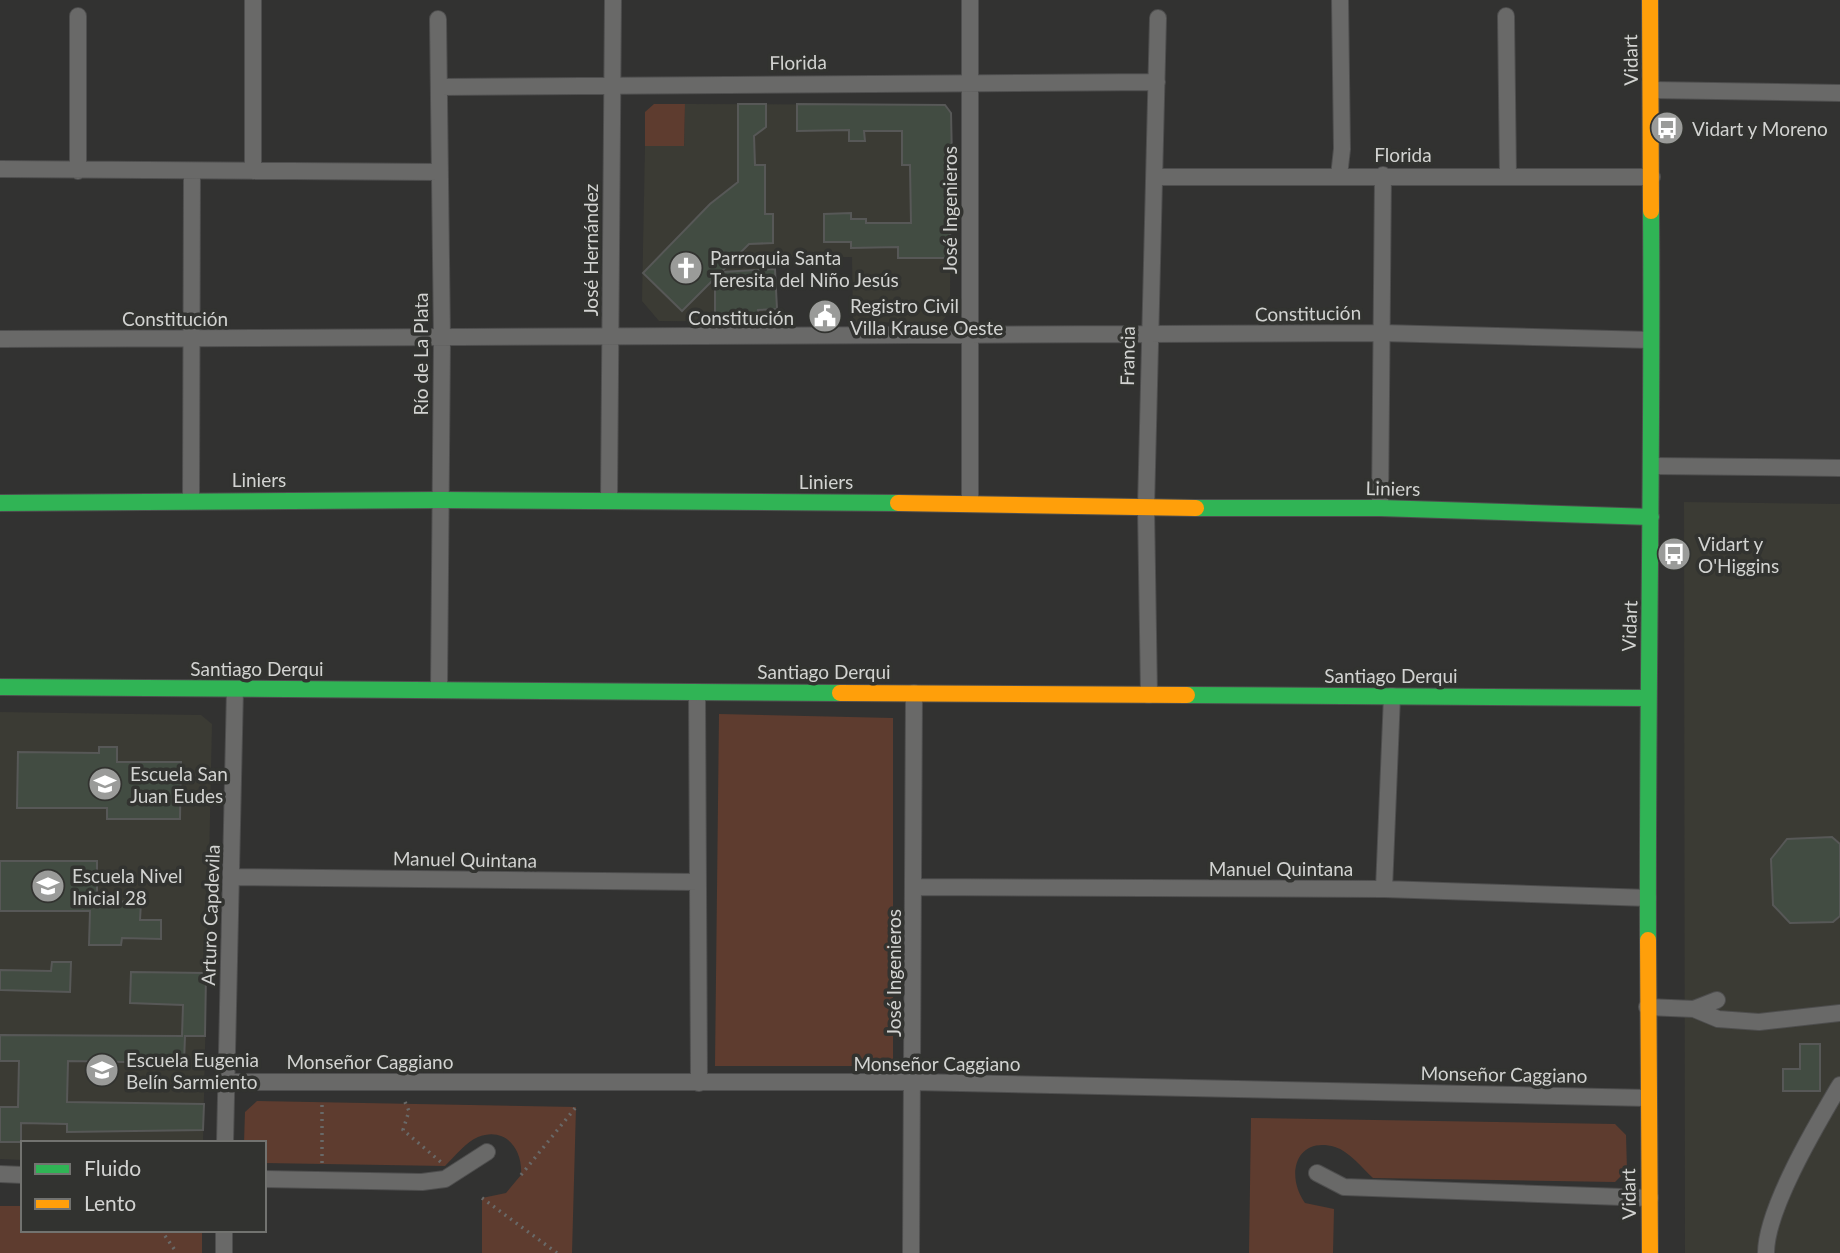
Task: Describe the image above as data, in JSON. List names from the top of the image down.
{
  "streets": {
    "street": [
      "Vidart",
      "Florida",
      "José Ingenieros",
      "José Hernández",
      "Constitución",
      "Río de La Plata",
      "Francia",
      "Liniers",
      "Santiago Derqui",
      "Manuel Quintana",
      "Arturo Capdevila",
      "Monseñor Caggiano"
    ]
  },
  "crossings": [
    ["Vidart", "Florida"],
    ["Vidart", "Constitución"],
    ["Vidart", "Liniers"],
    ["Vidart", "Santiago Derqui"],
    ["Vidart", "Manuel Quintana"],
    ["Vidart", "Monseñor Caggiano"],
    ["Florida", "José Ingenieros"],
    ["Florida", "José Hernández"],
    ["Florida", "Río de La Plata"],
    ["Florida", "Francia"],
    ["José Ingenieros", "Constitución"],
    ["José Ingenieros", "Liniers"],
    ["José Ingenieros", "Santiago Derqui"],
    ["José Ingenieros", "Manuel Quintana"],
    ["José Ingenieros", "Monseñor Caggiano"],
    ["José Hernández", "Constitución"],
    ["José Hernández", "Liniers"],
    ["Constitución", "Río de La Plata"],
    ["Constitución", "Francia"],
    ["Río de La Plata", "Liniers"],
    ["Río de La Plata", "Santiago Derqui"],
    ["Francia", "Liniers"],
    ["Francia", "Santiago Derqui"],
    ["Santiago Derqui", "Arturo Capdevila"],
    ["Manuel Quintana", "Arturo Capdevila"],
    ["Arturo Capdevila", "Monseñor Caggiano"]
  ],
  "places": {
    "bus stop": ["Vidart y Moreno", "Vidart y O'Higgins"],
    "church": ["Parroquia Santa Teresita del Niño Jesús"],
    "public building": ["Registro Civil Villa Krause Oeste"],
    "school or university": ["Escuela San Juan Eudes", "Escuela Nivel Inicial 28", "Escuela Eugenia Belín Sarmiento"]
  },
  "legend": ["Fluido", "Lento"]
}
